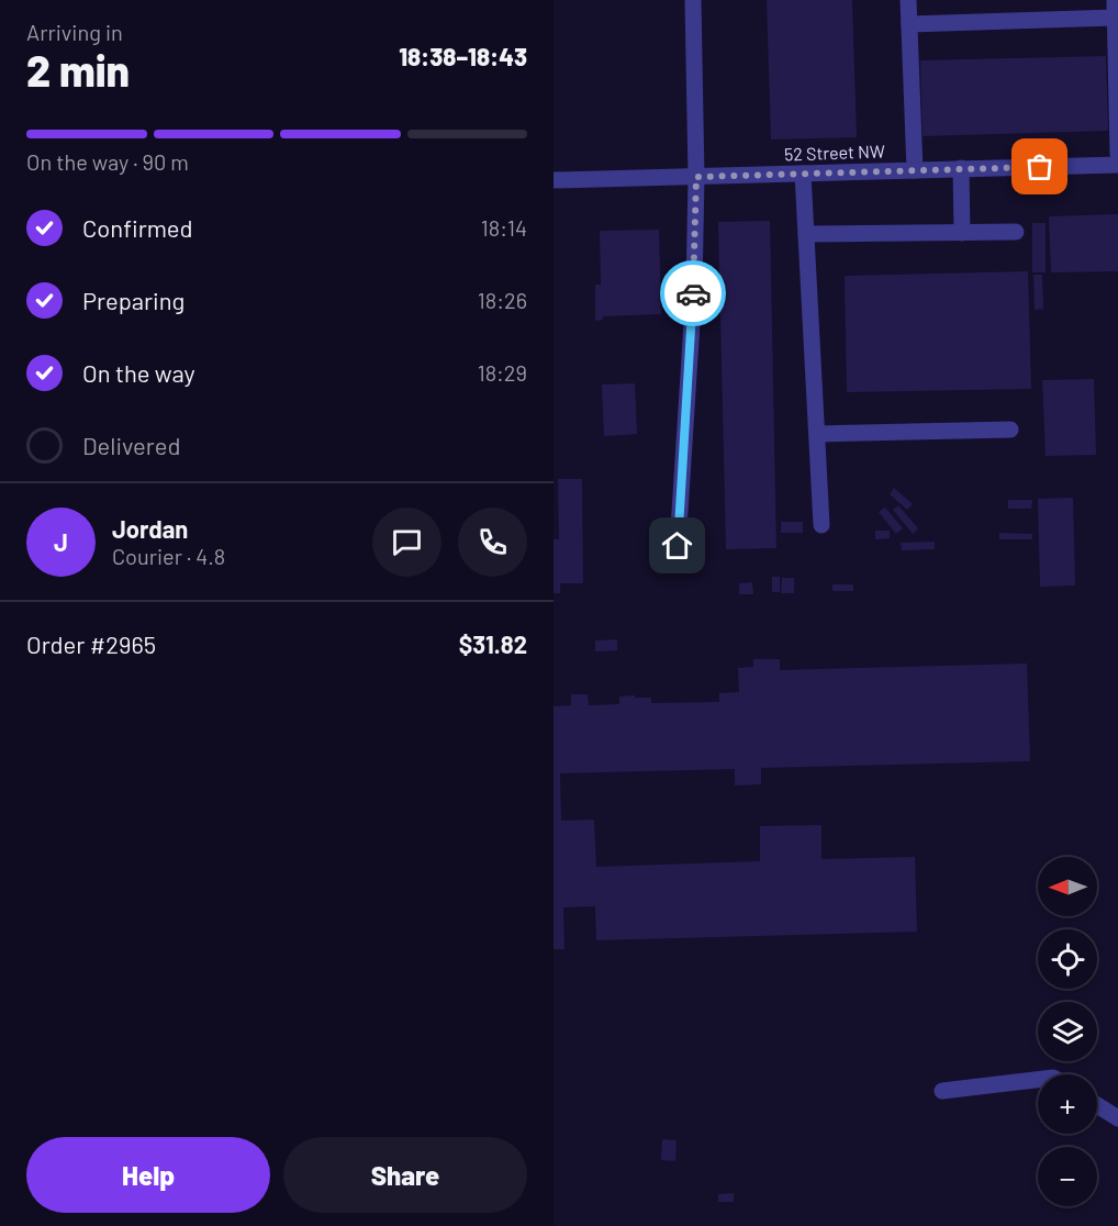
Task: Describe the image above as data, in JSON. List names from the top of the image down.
{
  "streets": {
    "street": ["52 Street NW"]
  },
  "north": "left",
  "page": {
    "heading": ["2 min", "Arriving in", "18:38–18:43"],
    "panel": [
      "Jordan",
      "Courier · 4.8",
      "Order #2965",
      "$31.82"
    ],
    "bar": "On the way · 90 m",
    "list": [
      ["Confirmed", "18:14"],
      ["Preparing", "18:26"],
      ["On the way", "18:29"],
      "Delivered"
    ],
    "round": "J",
    "map_buttons": ["+", "−"],
    "buttons": ["Help", "Share"]
  }
}
